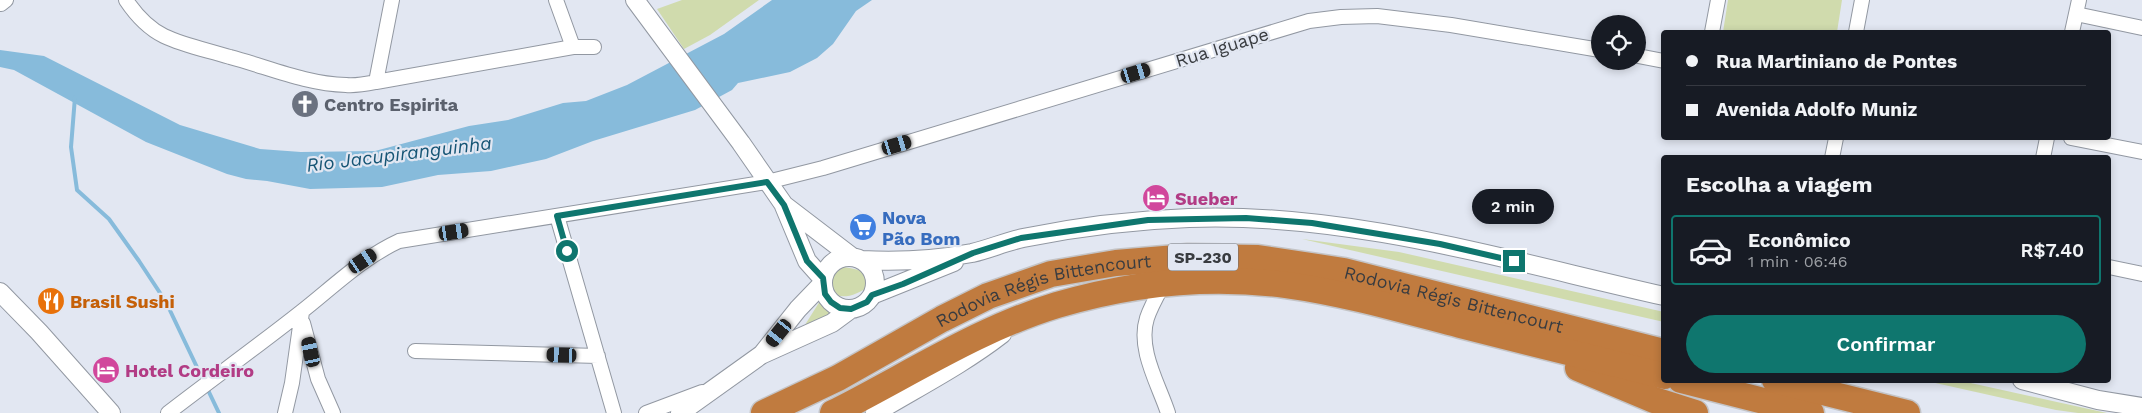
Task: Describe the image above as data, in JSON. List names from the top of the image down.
{
  "streets": {
    "highway": ["SP-230", "Rodovia Régis Bittencourt"],
    "street": ["Rua Iguape"]
  },
  "water": ["Rio Jacupiranguinha"],
  "places": {
    "church": ["Centro Espirita"],
    "hotel": ["Sueber", "Hotel Cordeiro"],
    "supermarket": ["Nova Pão Bom"],
    "restaurant": ["Brasil Sushi"]
  },
  "page": {
    "banner": ["Rua Martiniano de Pontes", "Avenida Adolfo Muniz"],
    "heading": "Escolha a viagem",
    "bubble": "2 min",
    "list": [
      {
        "name": "Econômico",
        "note": "1 min · 06:46",
        "value": "R$7.40"
      }
    ],
    "buttons": "Confirmar"
  }
}
